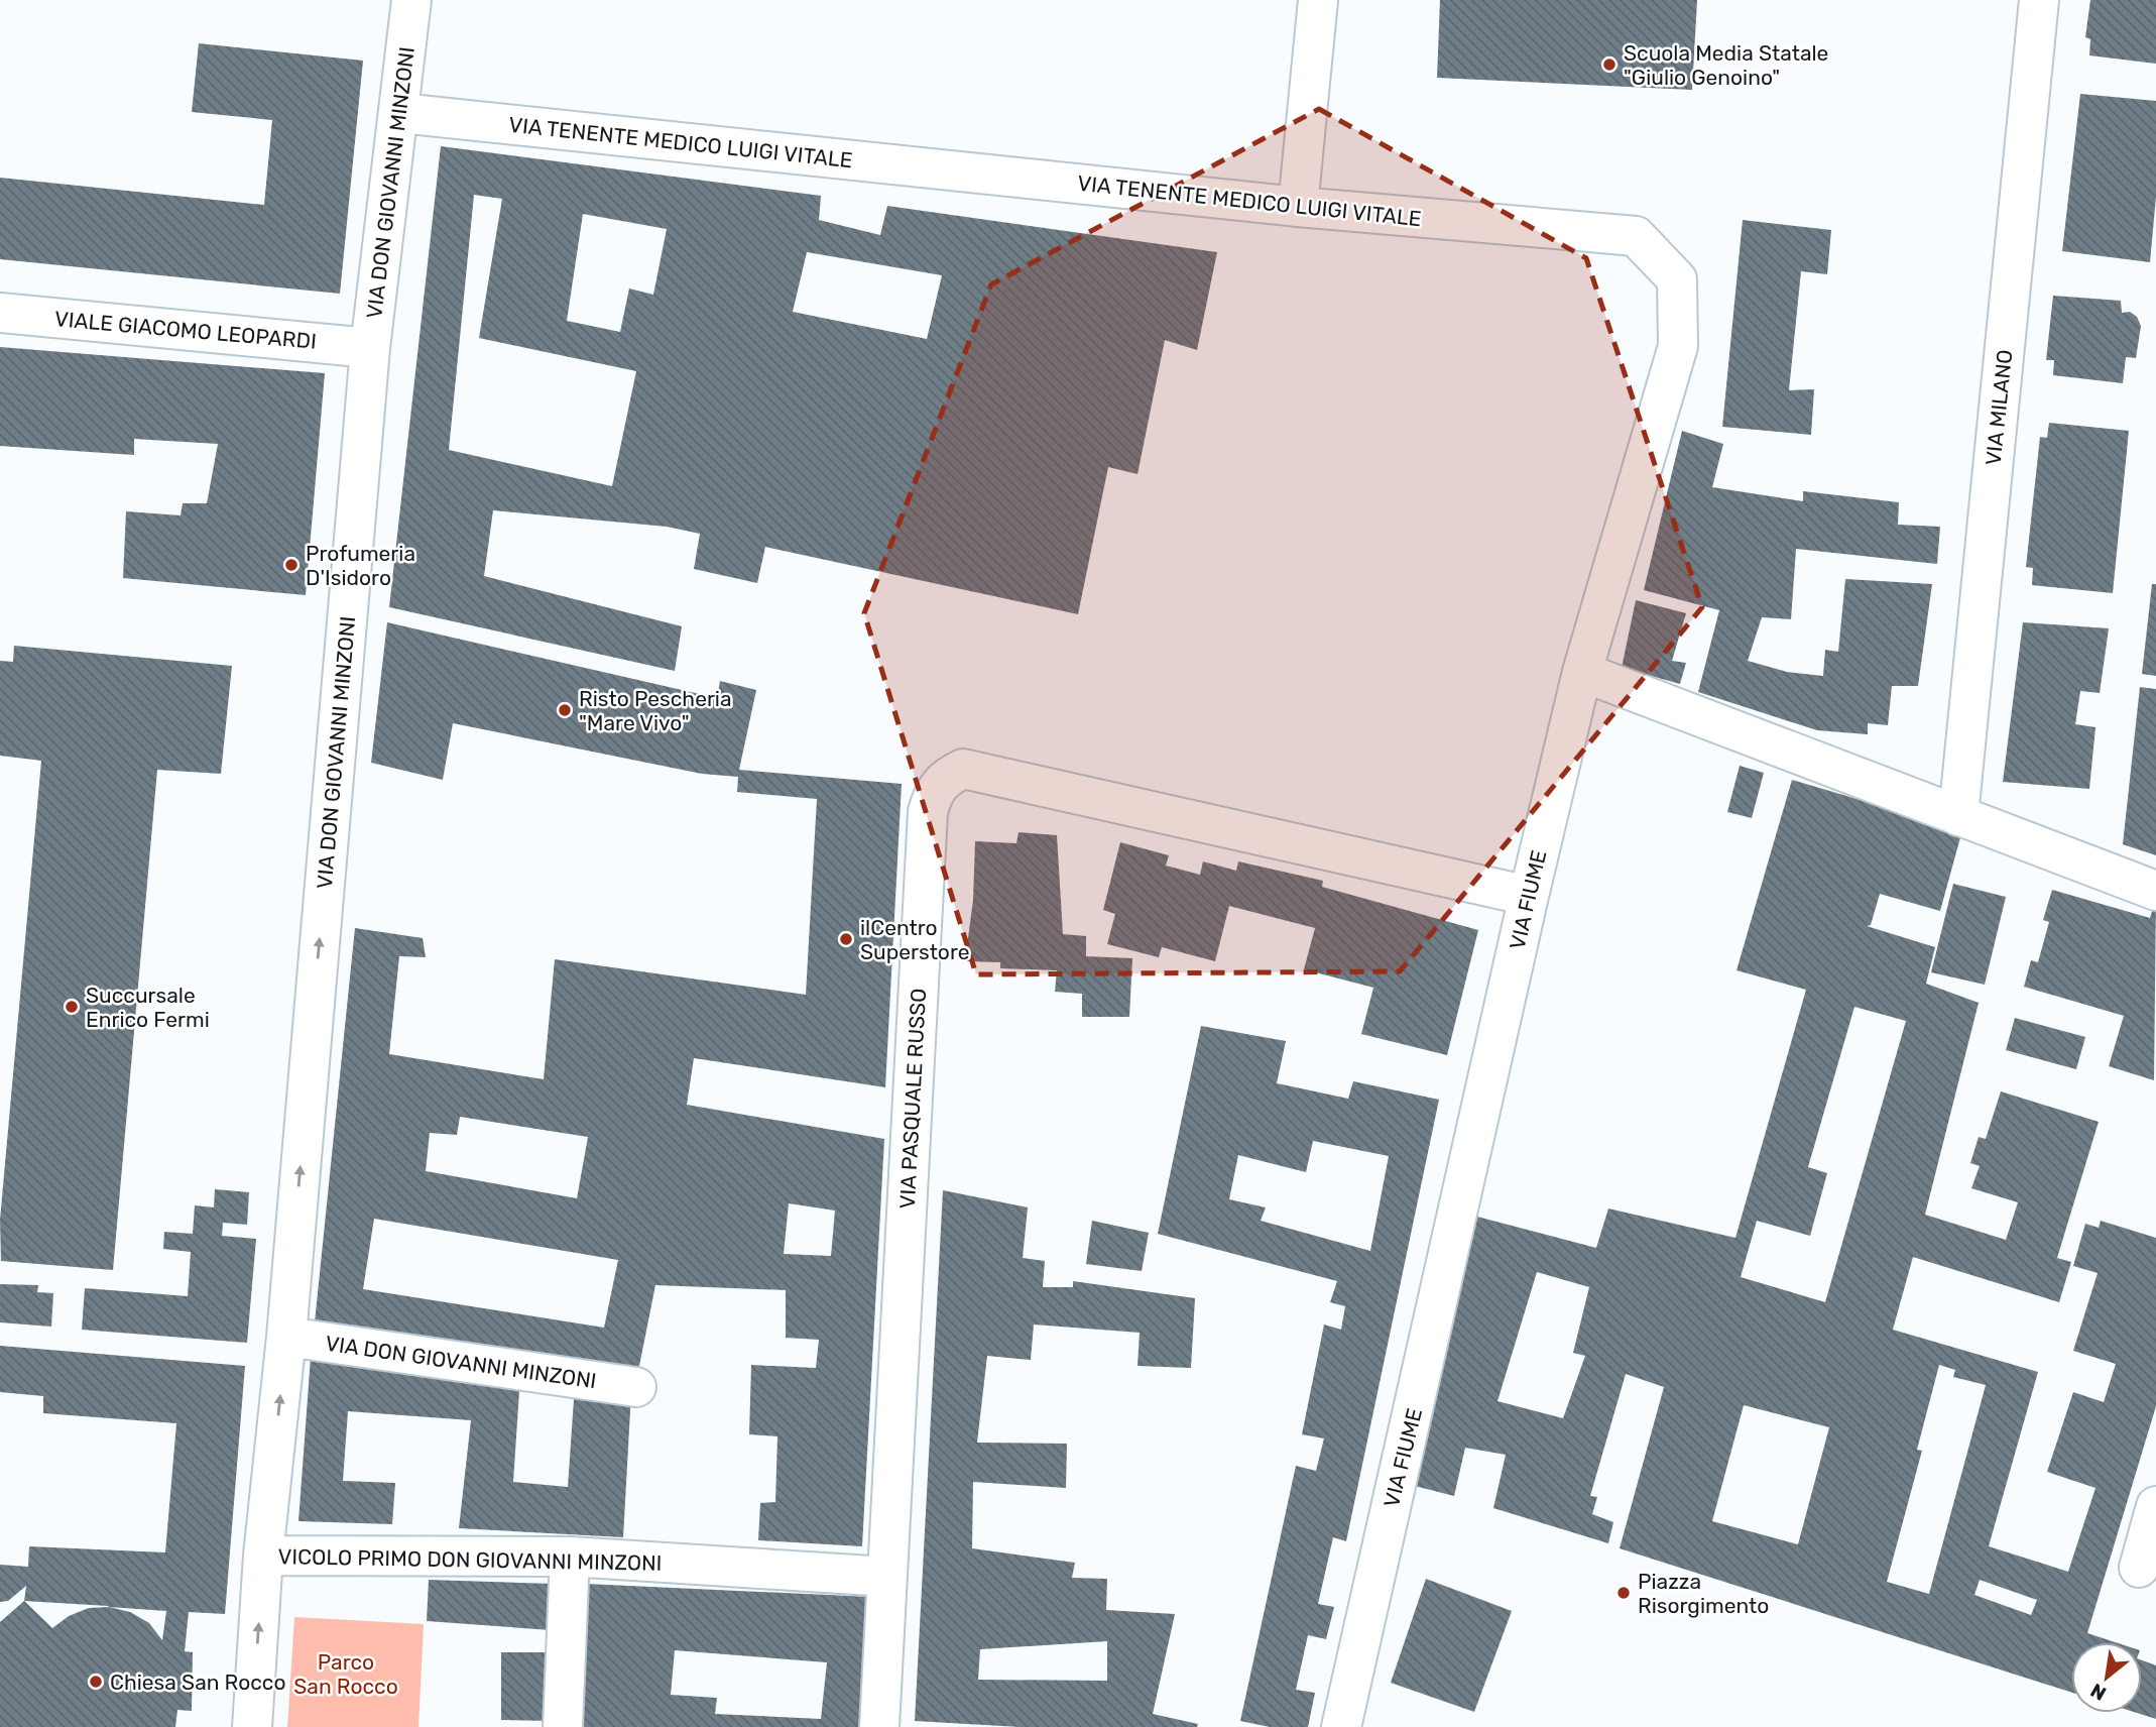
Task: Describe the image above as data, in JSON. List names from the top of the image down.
{
  "streets": {
    "street": [
      "VIA TENENTE MEDICO LUIGI VITALE",
      "VIA DON GIOVANNI MINZONI",
      "VIALE GIACOMO LEOPARDI",
      "VIA MILANO",
      "VIA FIUME",
      "VIA PASQUALE RUSSO",
      "VICOLO PRIMO DON GIOVANNI MINZONI"
    ]
  },
  "crossings": [
    ["VIA TENENTE MEDICO LUIGI VITALE", "VIA DON GIOVANNI MINZONI"],
    ["VIA TENENTE MEDICO LUIGI VITALE", "VIA FIUME"],
    ["VIA DON GIOVANNI MINZONI", "VIALE GIACOMO LEOPARDI"],
    ["VIA DON GIOVANNI MINZONI", "VICOLO PRIMO DON GIOVANNI MINZONI"],
    ["VIA FIUME", "VIA PASQUALE RUSSO"],
    ["VIA PASQUALE RUSSO", "VICOLO PRIMO DON GIOVANNI MINZONI"]
  ],
  "one_way": ["VIA DON GIOVANNI MINZONI"],
  "parks": ["Parco San Rocco"],
  "places": [
    "Scuola Media Statale \"Giulio Genoino\"",
    "Profumeria D'Isidoro",
    "Risto Pescheria \"Mare Vivo\"",
    "ilCentro Superstore",
    "Succursale Enrico Fermi",
    "Piazza Risorgimento",
    "Chiesa San Rocco"
  ],
  "north": "bottom left"
}
